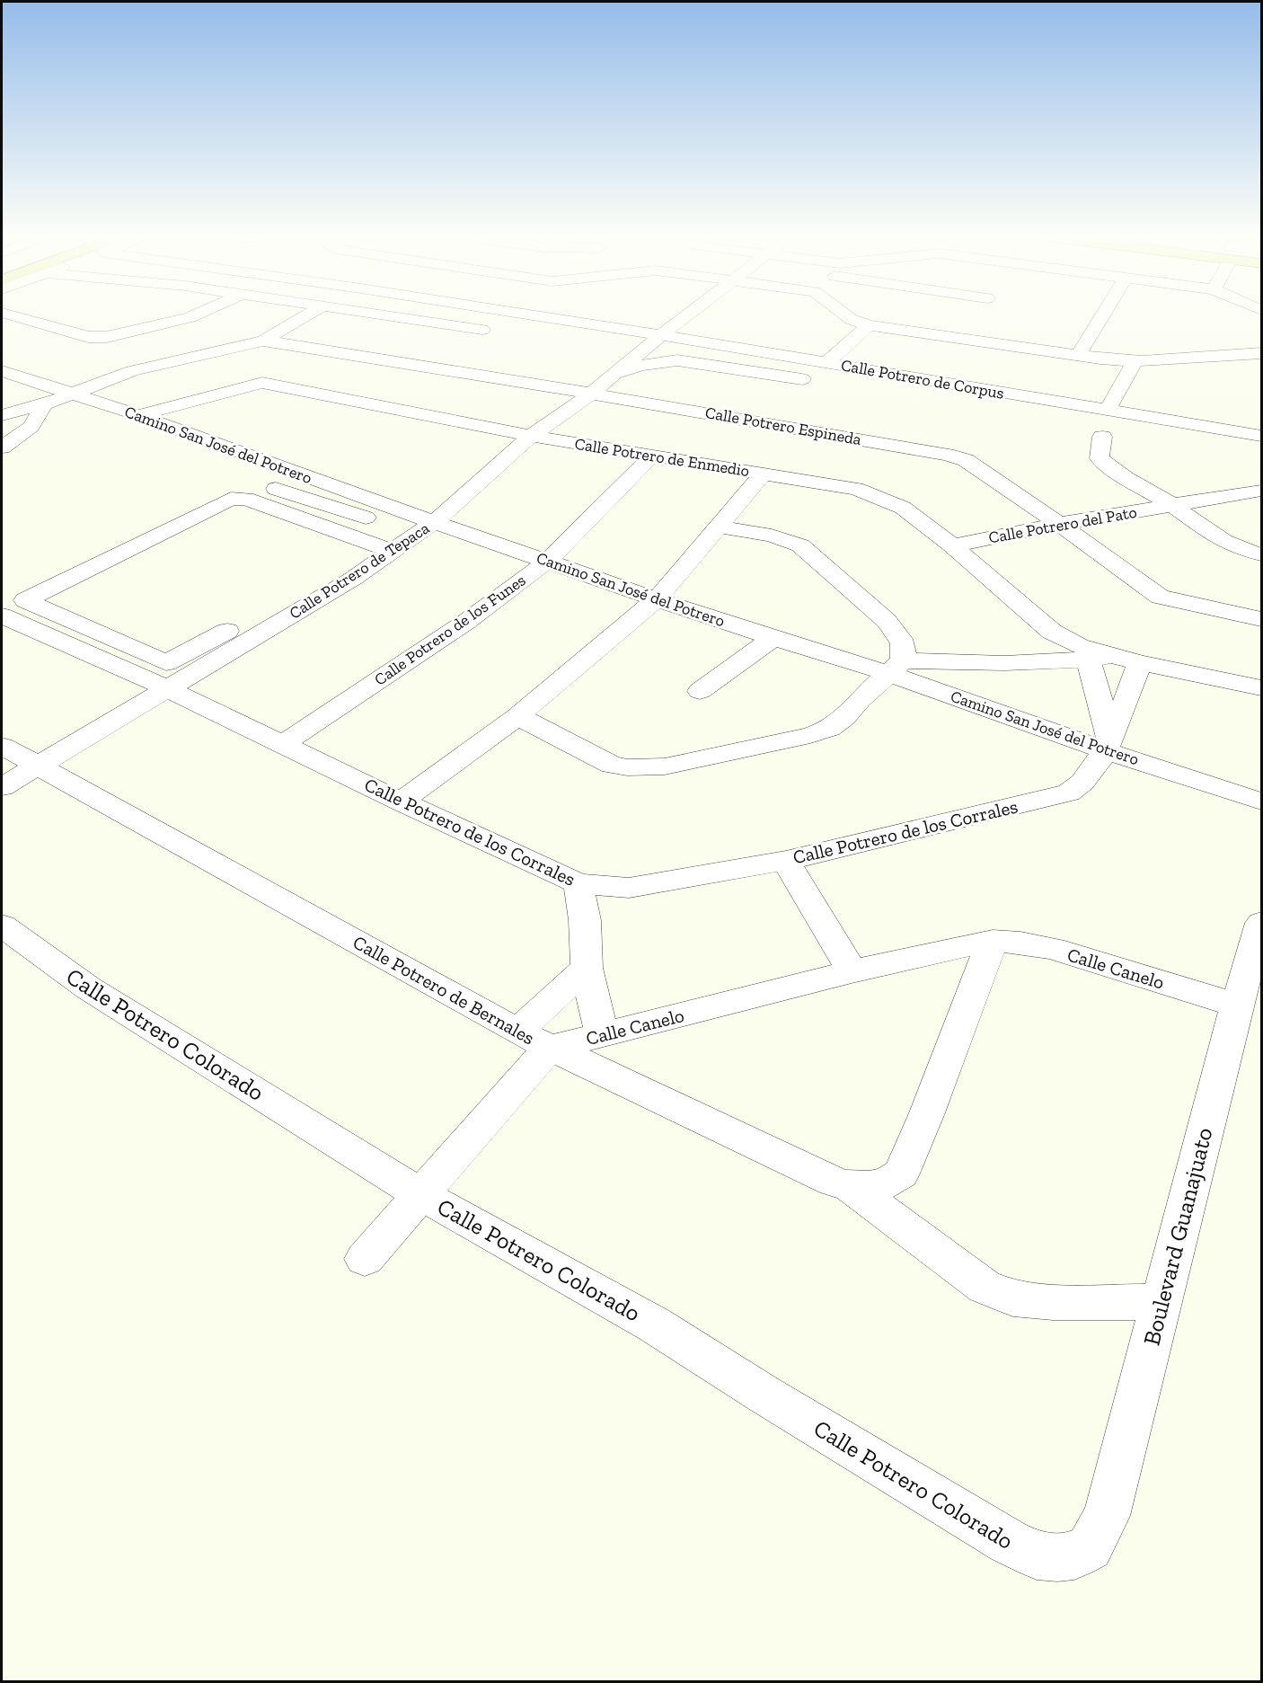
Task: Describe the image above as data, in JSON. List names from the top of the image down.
{
  "streets": {
    "street": [
      "Calle Potrero de Corpus",
      "Calle Potrero Espineda",
      "Camino San José del Potrero",
      "Calle Potrero de Enmedio",
      "Calle Potrero del Pato",
      "Calle Potrero de Tepaca",
      "Calle Potrero de los Funes",
      "Calle Potrero de los Corrales",
      "Calle Canelo",
      "Calle Potrero de Bernales",
      "Calle Potrero Colorado",
      "Boulevard Guanajuato"
    ]
  },
  "crossings": [
    ["Calle Potrero de Corpus", "Calle Potrero de Tepaca"],
    ["Calle Potrero Espineda", "Calle Potrero del Pato"],
    ["Calle Potrero Espineda", "Calle Potrero de Tepaca"],
    ["Camino San José del Potrero", "Calle Potrero de Enmedio"],
    ["Camino San José del Potrero", "Calle Potrero de Tepaca"],
    ["Camino San José del Potrero", "Calle Potrero de los Funes"],
    ["Camino San José del Potrero", "Calle Potrero de los Corrales"],
    ["Calle Potrero de Enmedio", "Calle Potrero del Pato"],
    ["Calle Potrero de Enmedio", "Calle Potrero de Tepaca"],
    ["Calle Potrero de Enmedio", "Calle Potrero de los Funes"],
    ["Calle Potrero de Tepaca", "Calle Potrero de los Corrales"],
    ["Calle Potrero de Tepaca", "Calle Potrero de Bernales"],
    ["Calle Potrero de los Funes", "Calle Potrero de los Corrales"],
    ["Calle Canelo", "Calle Potrero de Bernales"],
    ["Calle Canelo", "Boulevard Guanajuato"],
    ["Calle Potrero Colorado", "Boulevard Guanajuato"]
  ]
}
